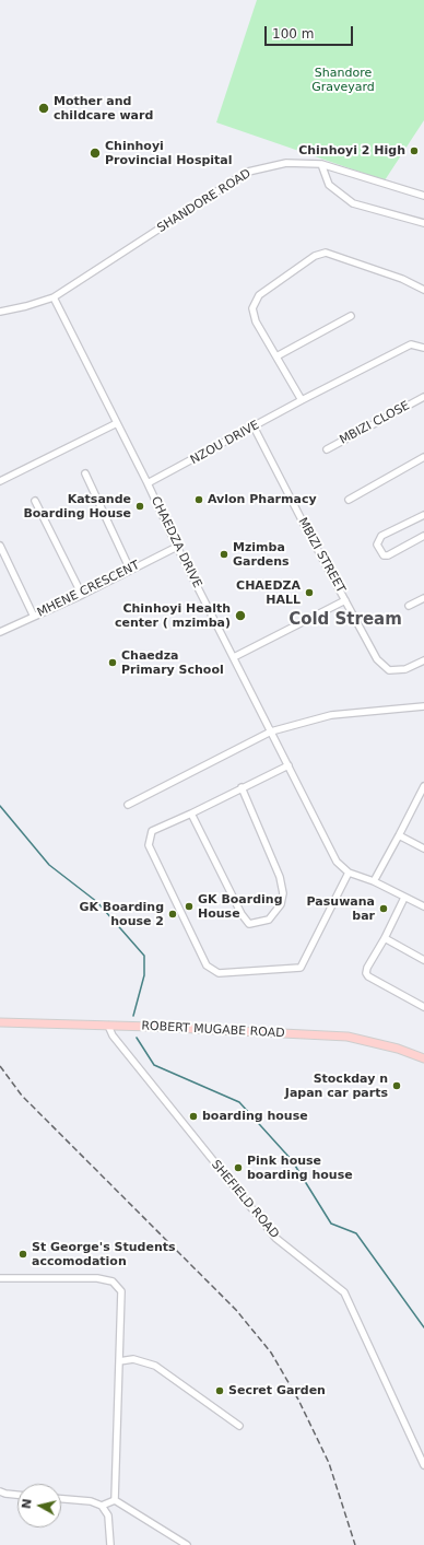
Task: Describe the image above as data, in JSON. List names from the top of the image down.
{
  "streets": {
    "main road": ["ROBERT MUGABE ROAD"],
    "street": [
      "SHANDORE ROAD",
      "MBIZI CLOSE",
      "NZOU DRIVE",
      "CHAEDZA DRIVE",
      "MBIZI STREET",
      "MHENE CRESCENT",
      "SHEFIELD ROAD"
    ]
  },
  "crossings": [
    ["SHANDORE ROAD", "CHAEDZA DRIVE"],
    ["NZOU DRIVE", "CHAEDZA DRIVE"],
    ["NZOU DRIVE", "MBIZI STREET"],
    ["CHAEDZA DRIVE", "MHENE CRESCENT"],
    ["ROBERT MUGABE ROAD", "SHEFIELD ROAD"]
  ],
  "districts": ["Cold Stream"],
  "parks": ["Shandore Graveyard"],
  "places": [
    "Mother and childcare ward",
    "Chinhoyi 2 High",
    "Chinhoyi Provincial Hospital",
    "Avlon Pharmacy",
    "Katsande Boarding House",
    "Mzimba Gardens",
    "CHAEDZA HALL",
    "Chinhoyi Health center ( mzimba)",
    "Chaedza Primary School",
    "GK Boarding House",
    "Pasuwana bar",
    "GK Boarding house 2",
    "Stockday n Japan car parts",
    "boarding house",
    "Pink house boarding house",
    "St George's Students accomodation",
    "Secret Garden"
  ],
  "scale_bar": "100 m",
  "north": "left"
}
